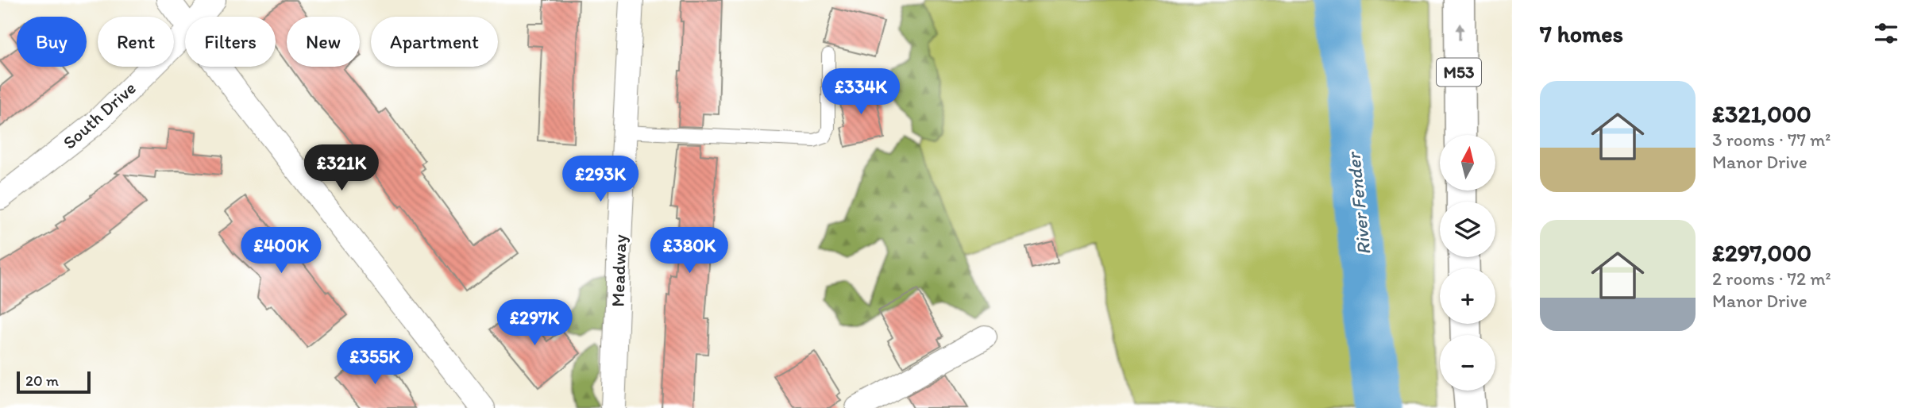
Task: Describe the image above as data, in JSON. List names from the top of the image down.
{
  "streets": {
    "highway": ["M53"],
    "street": ["South Drive", "Meadway"]
  },
  "water": ["River Fender"],
  "scale_bar": "20 m",
  "north": "top",
  "page": {
    "heading": "7 homes",
    "chip": [
      "Buy",
      "Rent",
      "Filters",
      "New",
      "Apartment"
    ],
    "list": [
      {
        "name": "£321,000",
        "note": "3 rooms · 77 m² · Manor Drive"
      },
      {
        "name": "£297,000",
        "note": "2 rooms · 72 m² · Manor Drive"
      }
    ],
    "price": [
      "£334K",
      "£321K",
      "£293K",
      "£400K",
      "£380K",
      "£297K",
      "£355K"
    ],
    "map_buttons": ["+", "−"],
    "scale": "20 m"
  }
}
